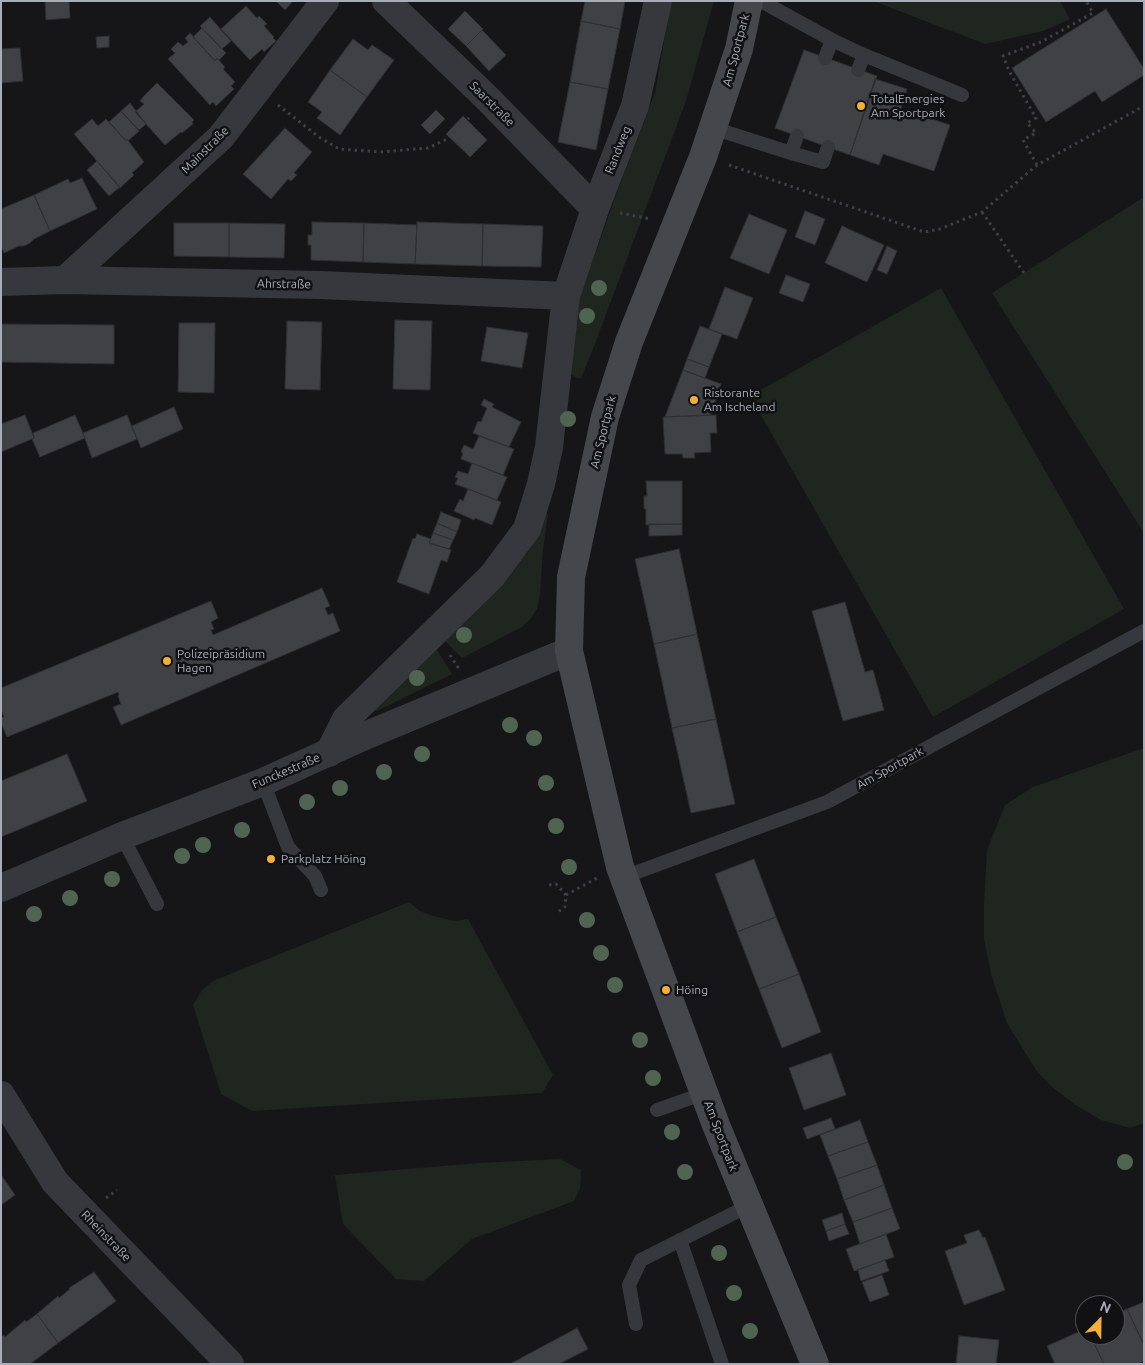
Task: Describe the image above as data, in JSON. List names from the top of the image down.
{
  "streets": {
    "main road": ["Am Sportpark"],
    "street": [
      "Saarstraße",
      "Mainstraße",
      "Randweg",
      "Ahrstraße",
      "Funckestraße",
      "Rheinstraße"
    ]
  },
  "crossings": [
    ["Am Sportpark", "Funckestraße"],
    ["Saarstraße", "Randweg"],
    ["Mainstraße", "Ahrstraße"],
    ["Randweg", "Ahrstraße"]
  ],
  "places": [
    "TotalEnergies Am Sportpark",
    "Ristorante Am Ischeland",
    "Polizeipräsidium Hagen",
    "Parkplatz Höing",
    "Höing"
  ],
  "north": "top right"
}
